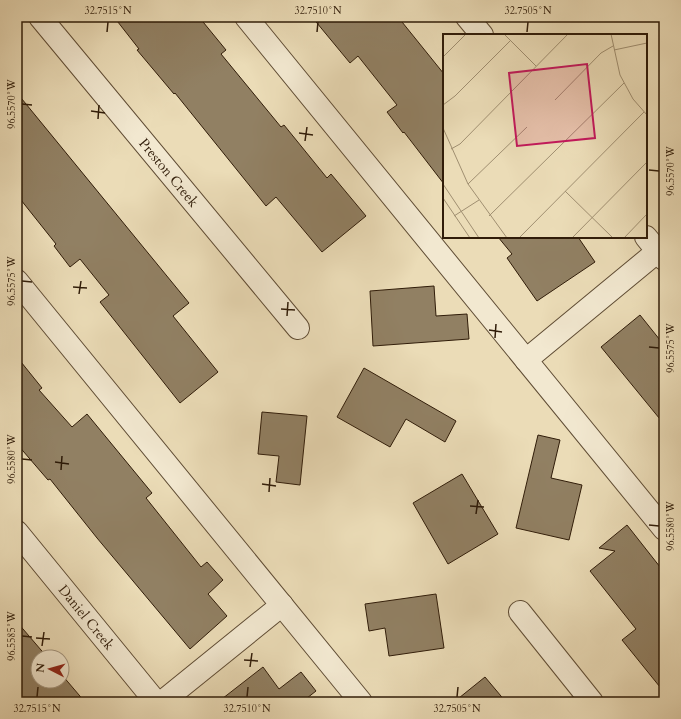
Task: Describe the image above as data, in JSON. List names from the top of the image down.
{
  "streets": {
    "street": ["Preston Creek", "Daniel Creek"]
  },
  "north": "left",
  "coordinates": [
    "32.7515°N",
    "32.7510°N",
    "32.7505°N",
    "96.5570°W",
    "96.5575°W",
    "96.5580°W",
    "96.5585°W"
  ]
}
